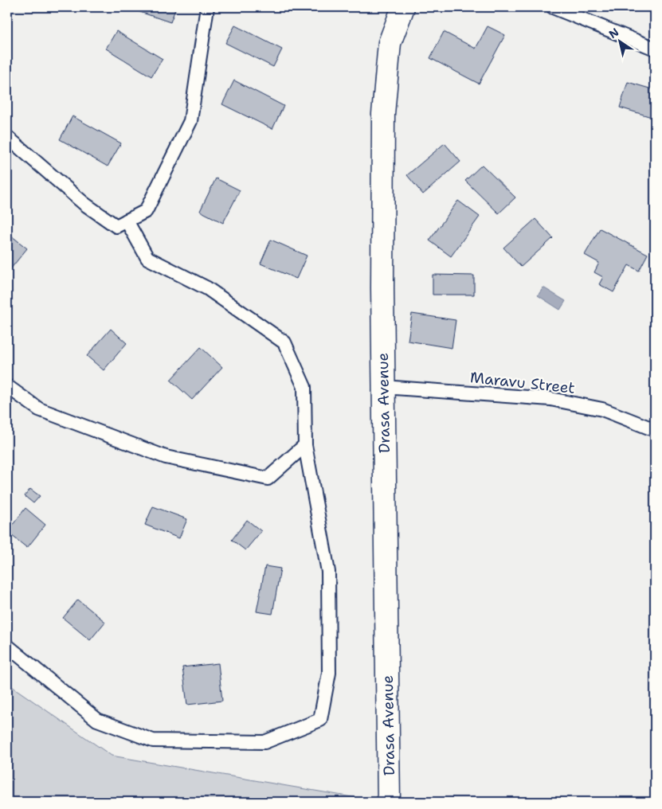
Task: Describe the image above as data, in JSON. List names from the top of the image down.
{
  "streets": {
    "highway": ["Drasa Avenue"],
    "street": ["Maravu Street"]
  },
  "crossings": [
    ["Maravu Street", "Drasa Avenue"]
  ],
  "north": "top left"
}
